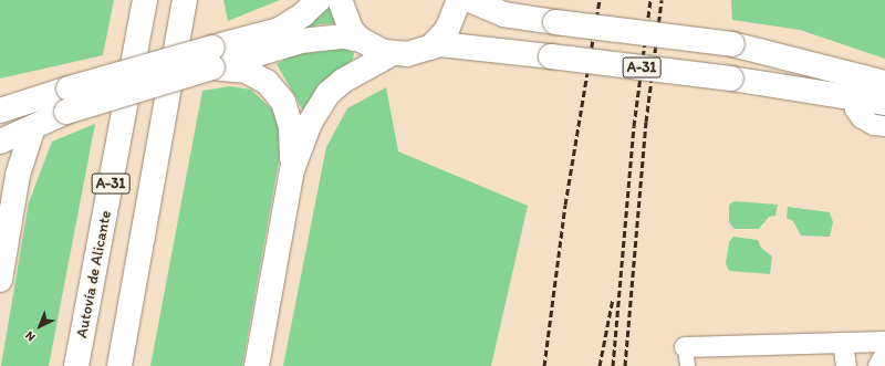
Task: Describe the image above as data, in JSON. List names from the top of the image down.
{
  "streets": {
    "main road": ["A-31", "Autovía de Alicante"]
  },
  "north": "bottom left"
}
